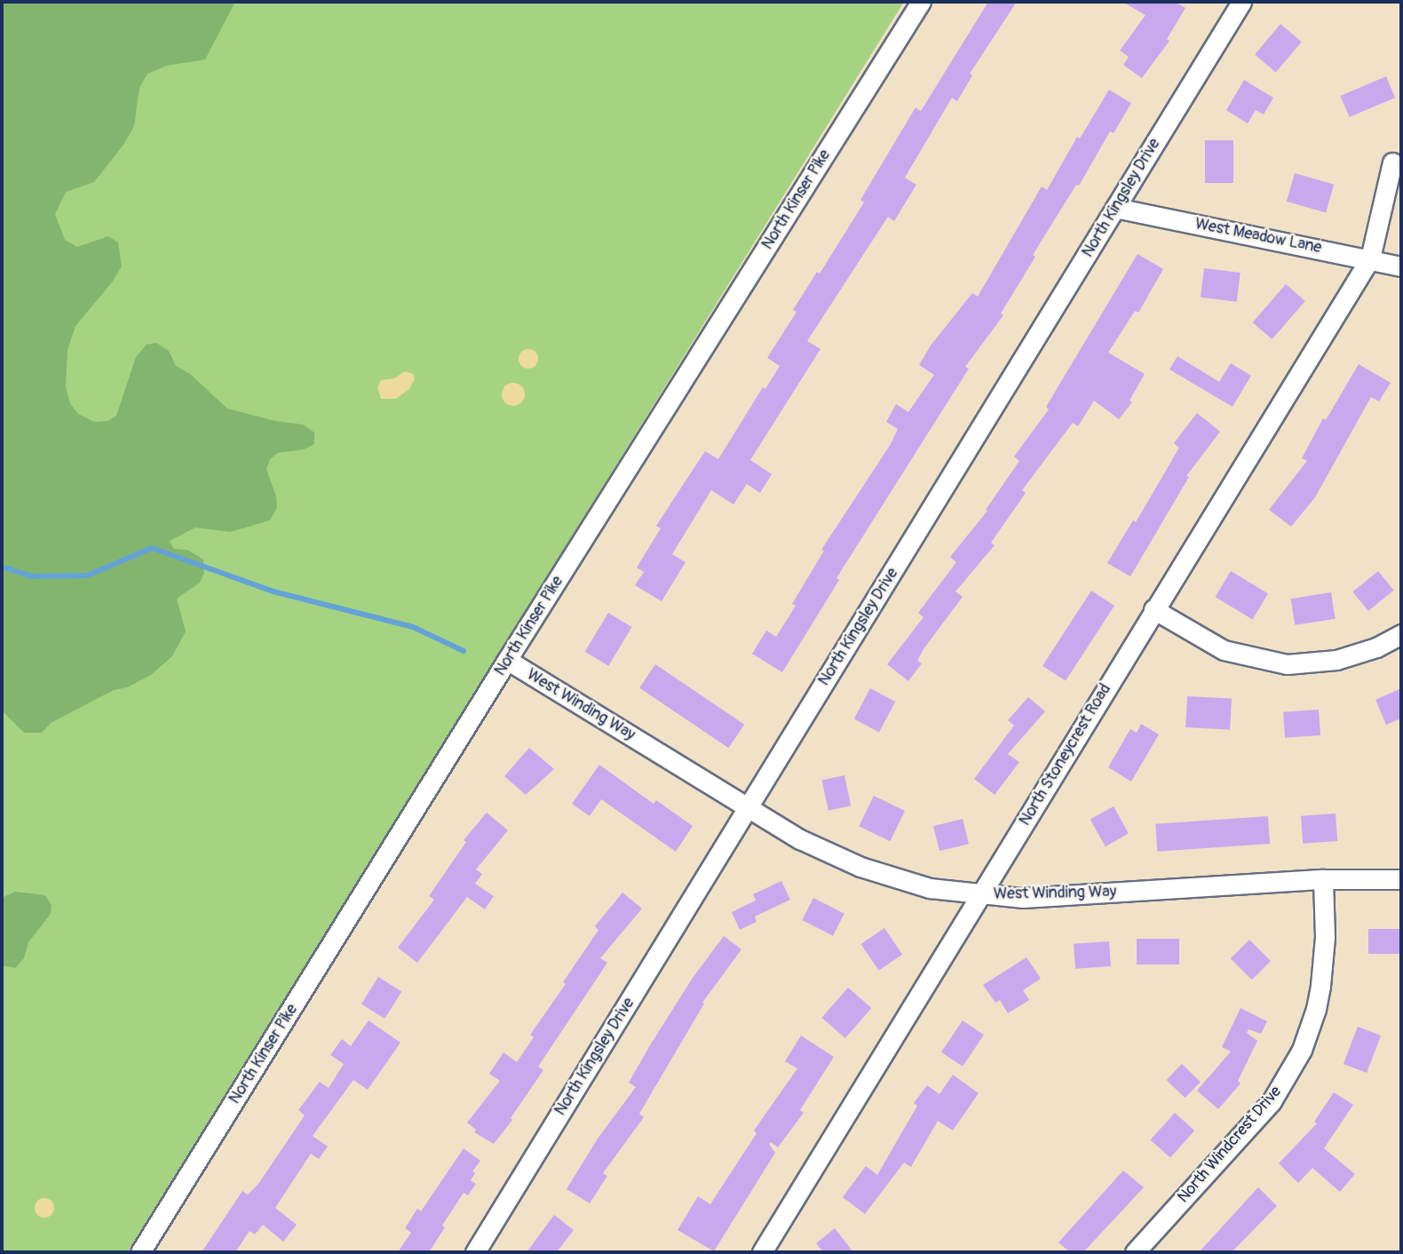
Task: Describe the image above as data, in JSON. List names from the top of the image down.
{
  "streets": {
    "street": [
      "North Kingsley Drive",
      "North Kinser Pike",
      "West Meadow Lane",
      "West Winding Way",
      "North Stoneycrest Road",
      "North Windcrest Drive"
    ]
  },
  "crossings": [
    ["North Kingsley Drive", "West Meadow Lane"],
    ["North Kingsley Drive", "West Winding Way"],
    ["North Kinser Pike", "West Winding Way"],
    ["West Meadow Lane", "North Stoneycrest Road"],
    ["West Winding Way", "North Stoneycrest Road"],
    ["West Winding Way", "North Windcrest Drive"]
  ]
}
